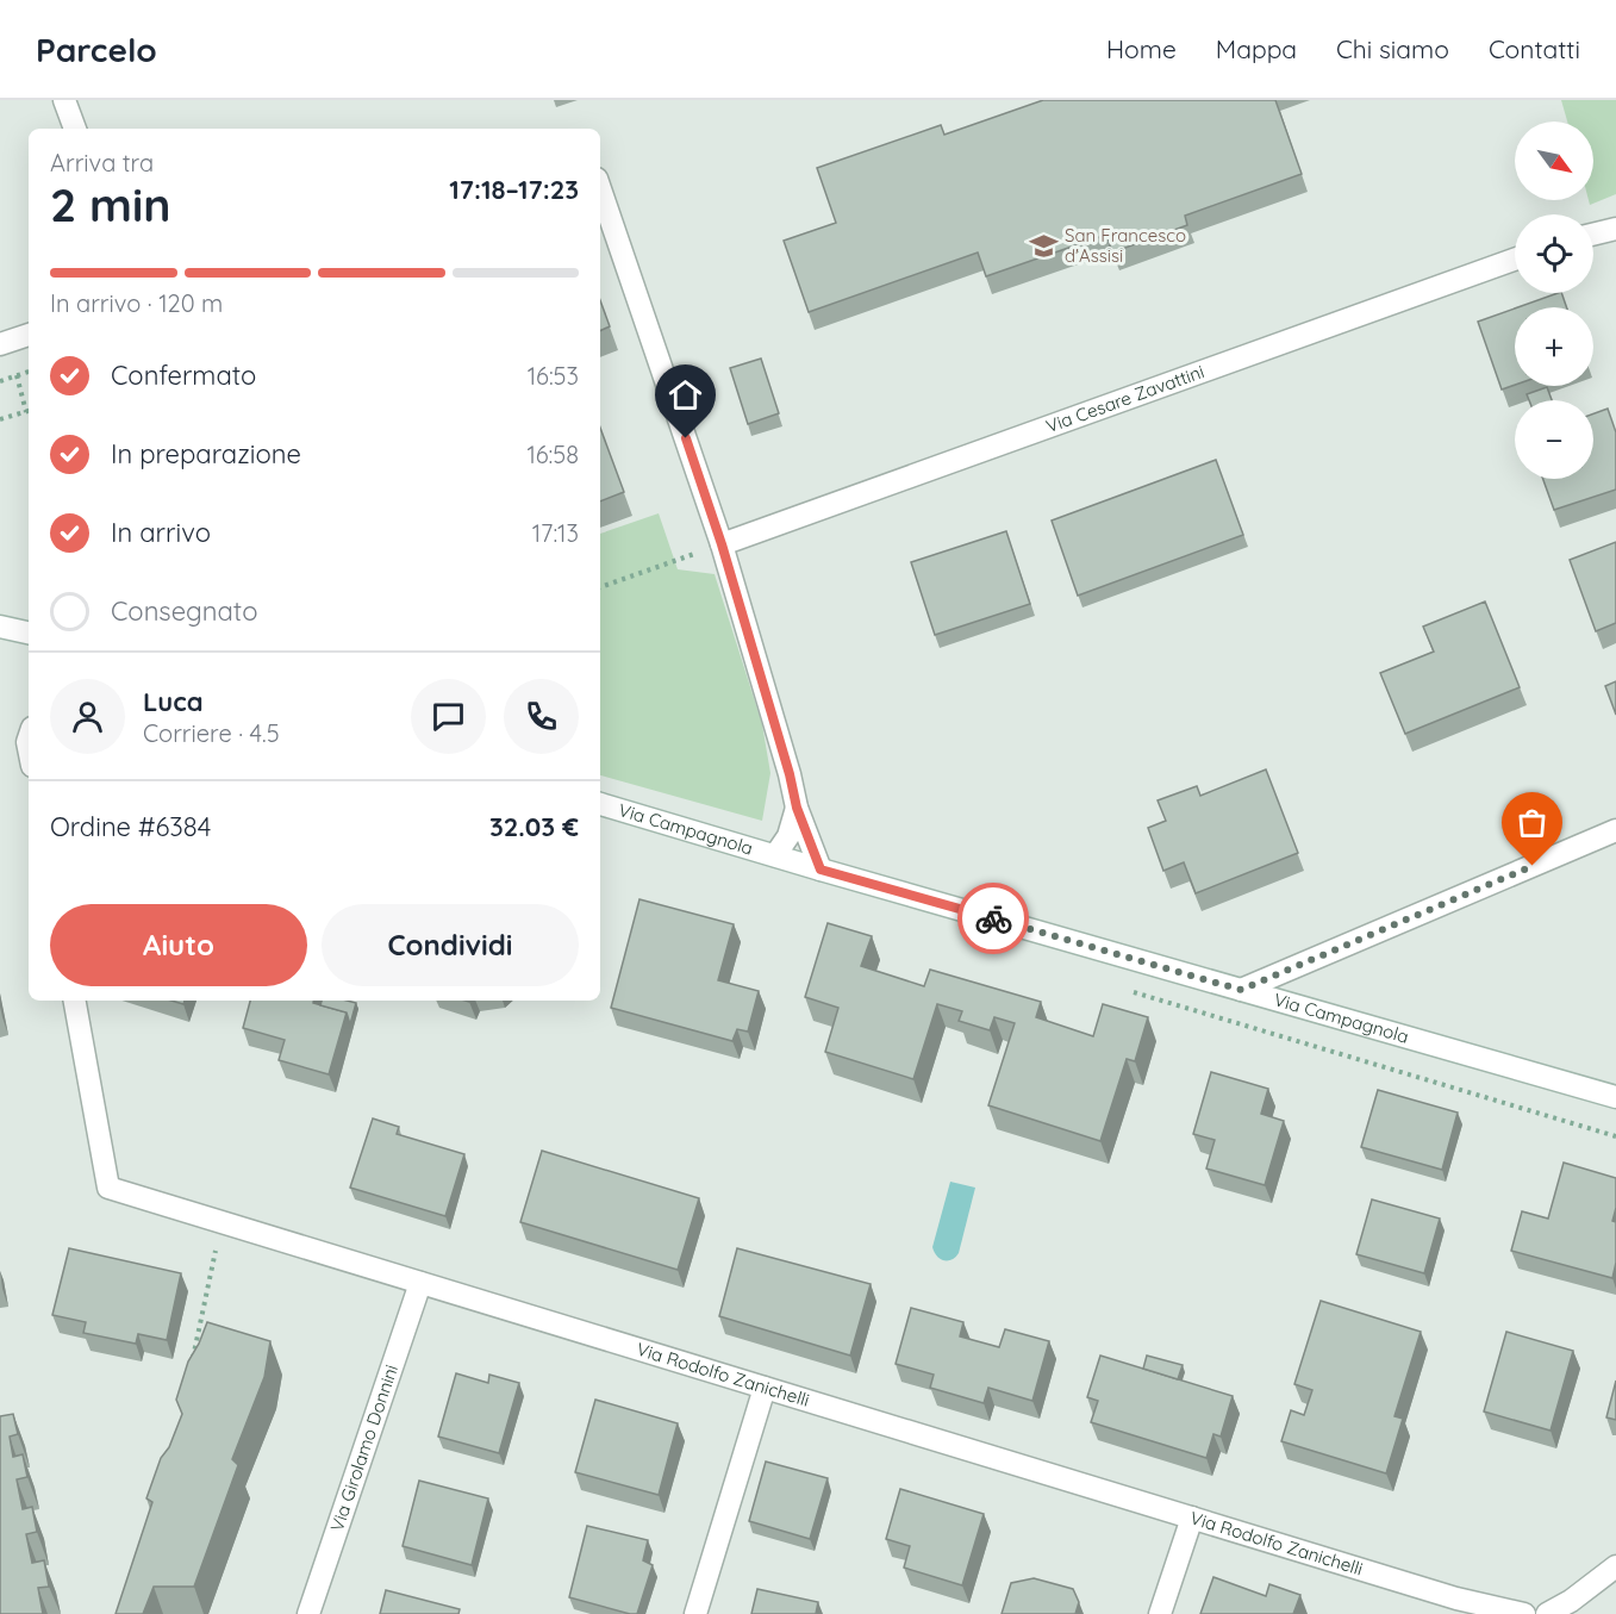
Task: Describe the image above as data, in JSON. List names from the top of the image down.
{
  "streets": {
    "street": [
      "Via Cesare Zavattini",
      "Via Campagnola",
      "Via Rodolfo Zanichelli",
      "Via Girolamo Donnini"
    ]
  },
  "crossings": [
    ["Via Rodolfo Zanichelli", "Via Girolamo Donnini"]
  ],
  "places": {
    "school or university": ["San Francesco d'Assisi"]
  },
  "north": "bottom right",
  "page": {
    "header": "Parcelo",
    "nav": [
      "Home",
      "Mappa",
      "Chi siamo",
      "Contatti"
    ],
    "map_buttons": ["+", "−"],
    "heading": ["2 min", "Arriva tra", "17:18–17:23"],
    "panel": [
      "Luca",
      "Corriere · 4.5",
      "Ordine #6384",
      "32.03 €"
    ],
    "bar": "In arrivo · 120 m",
    "list": [
      ["Confermato", "16:53"],
      ["In preparazione", "16:58"],
      ["In arrivo", "17:13"],
      "Consegnato"
    ],
    "buttons": ["Aiuto", "Condividi"]
  }
}
